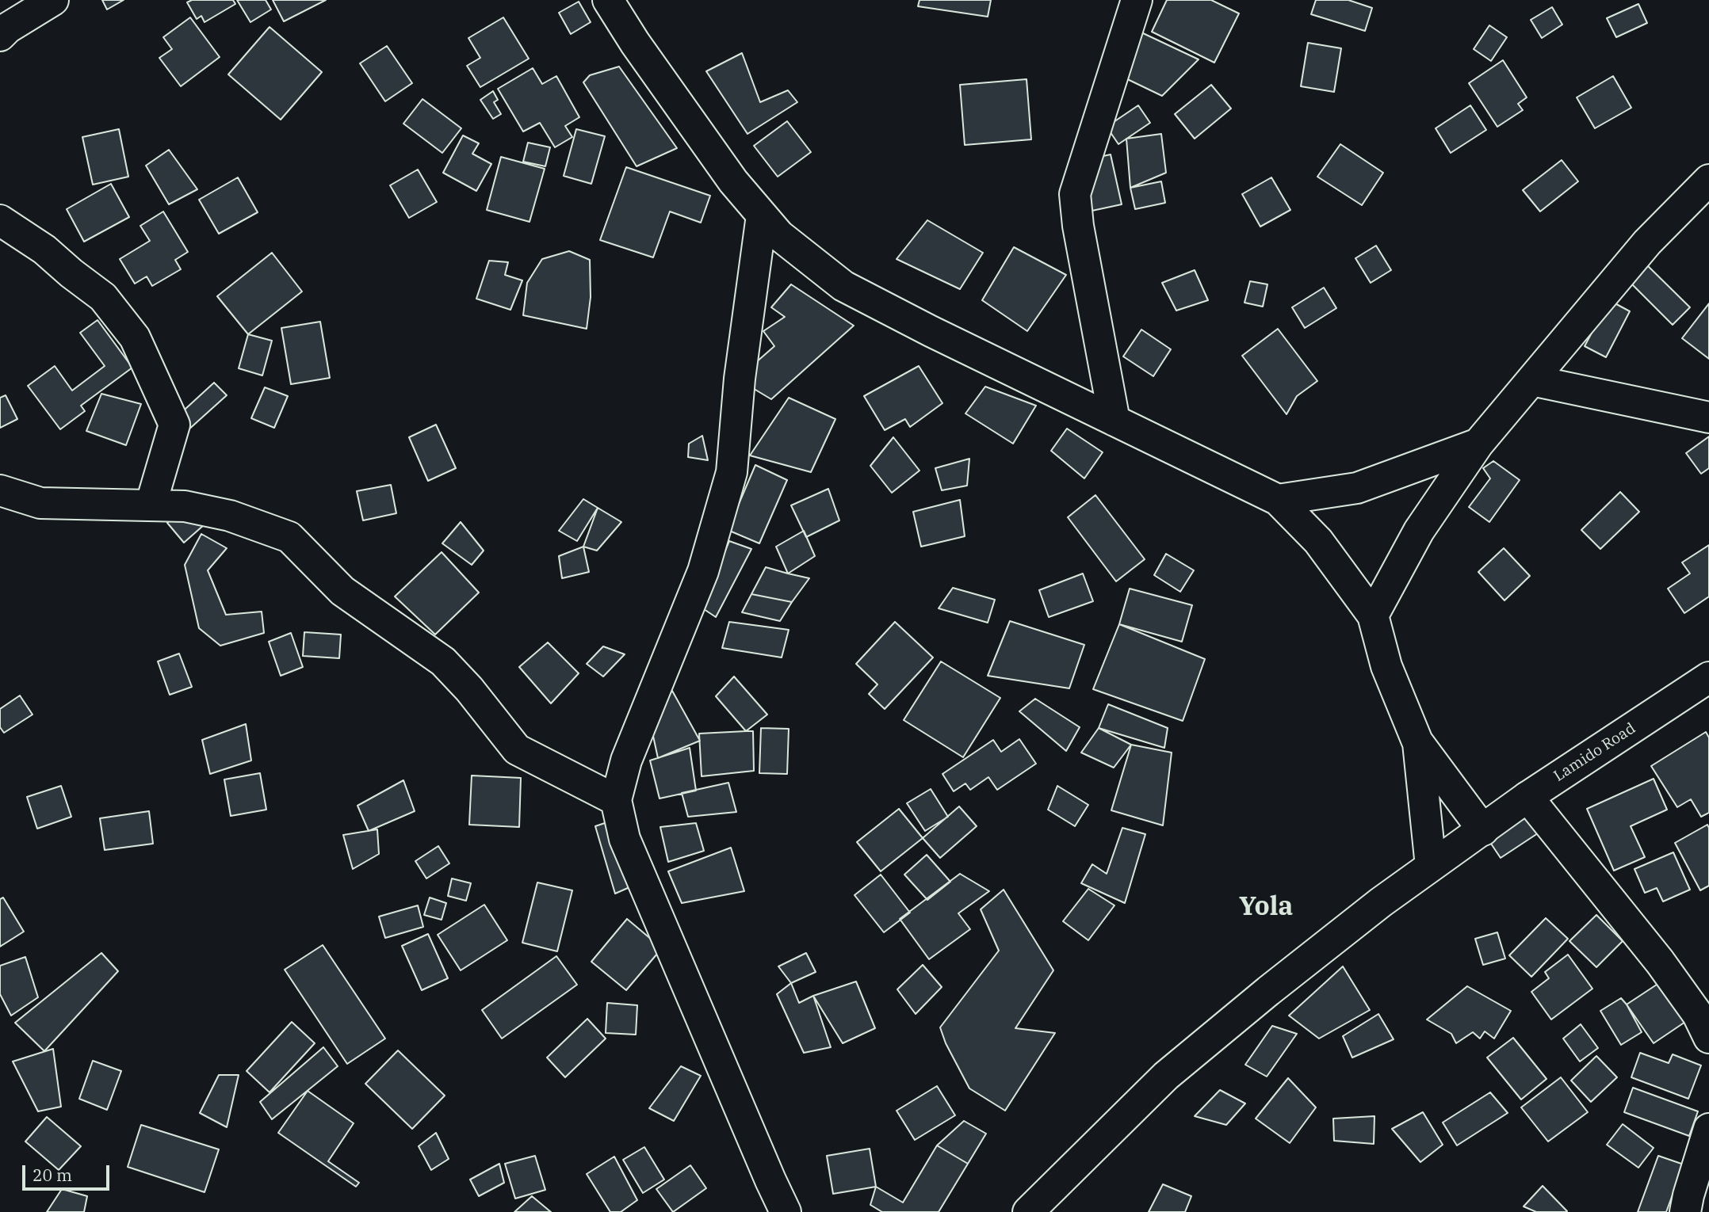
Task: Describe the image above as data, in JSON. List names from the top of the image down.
{
  "streets": {
    "street": ["Lamido Road"]
  },
  "districts": ["Yola"],
  "scale_bar": "20 m"
}
